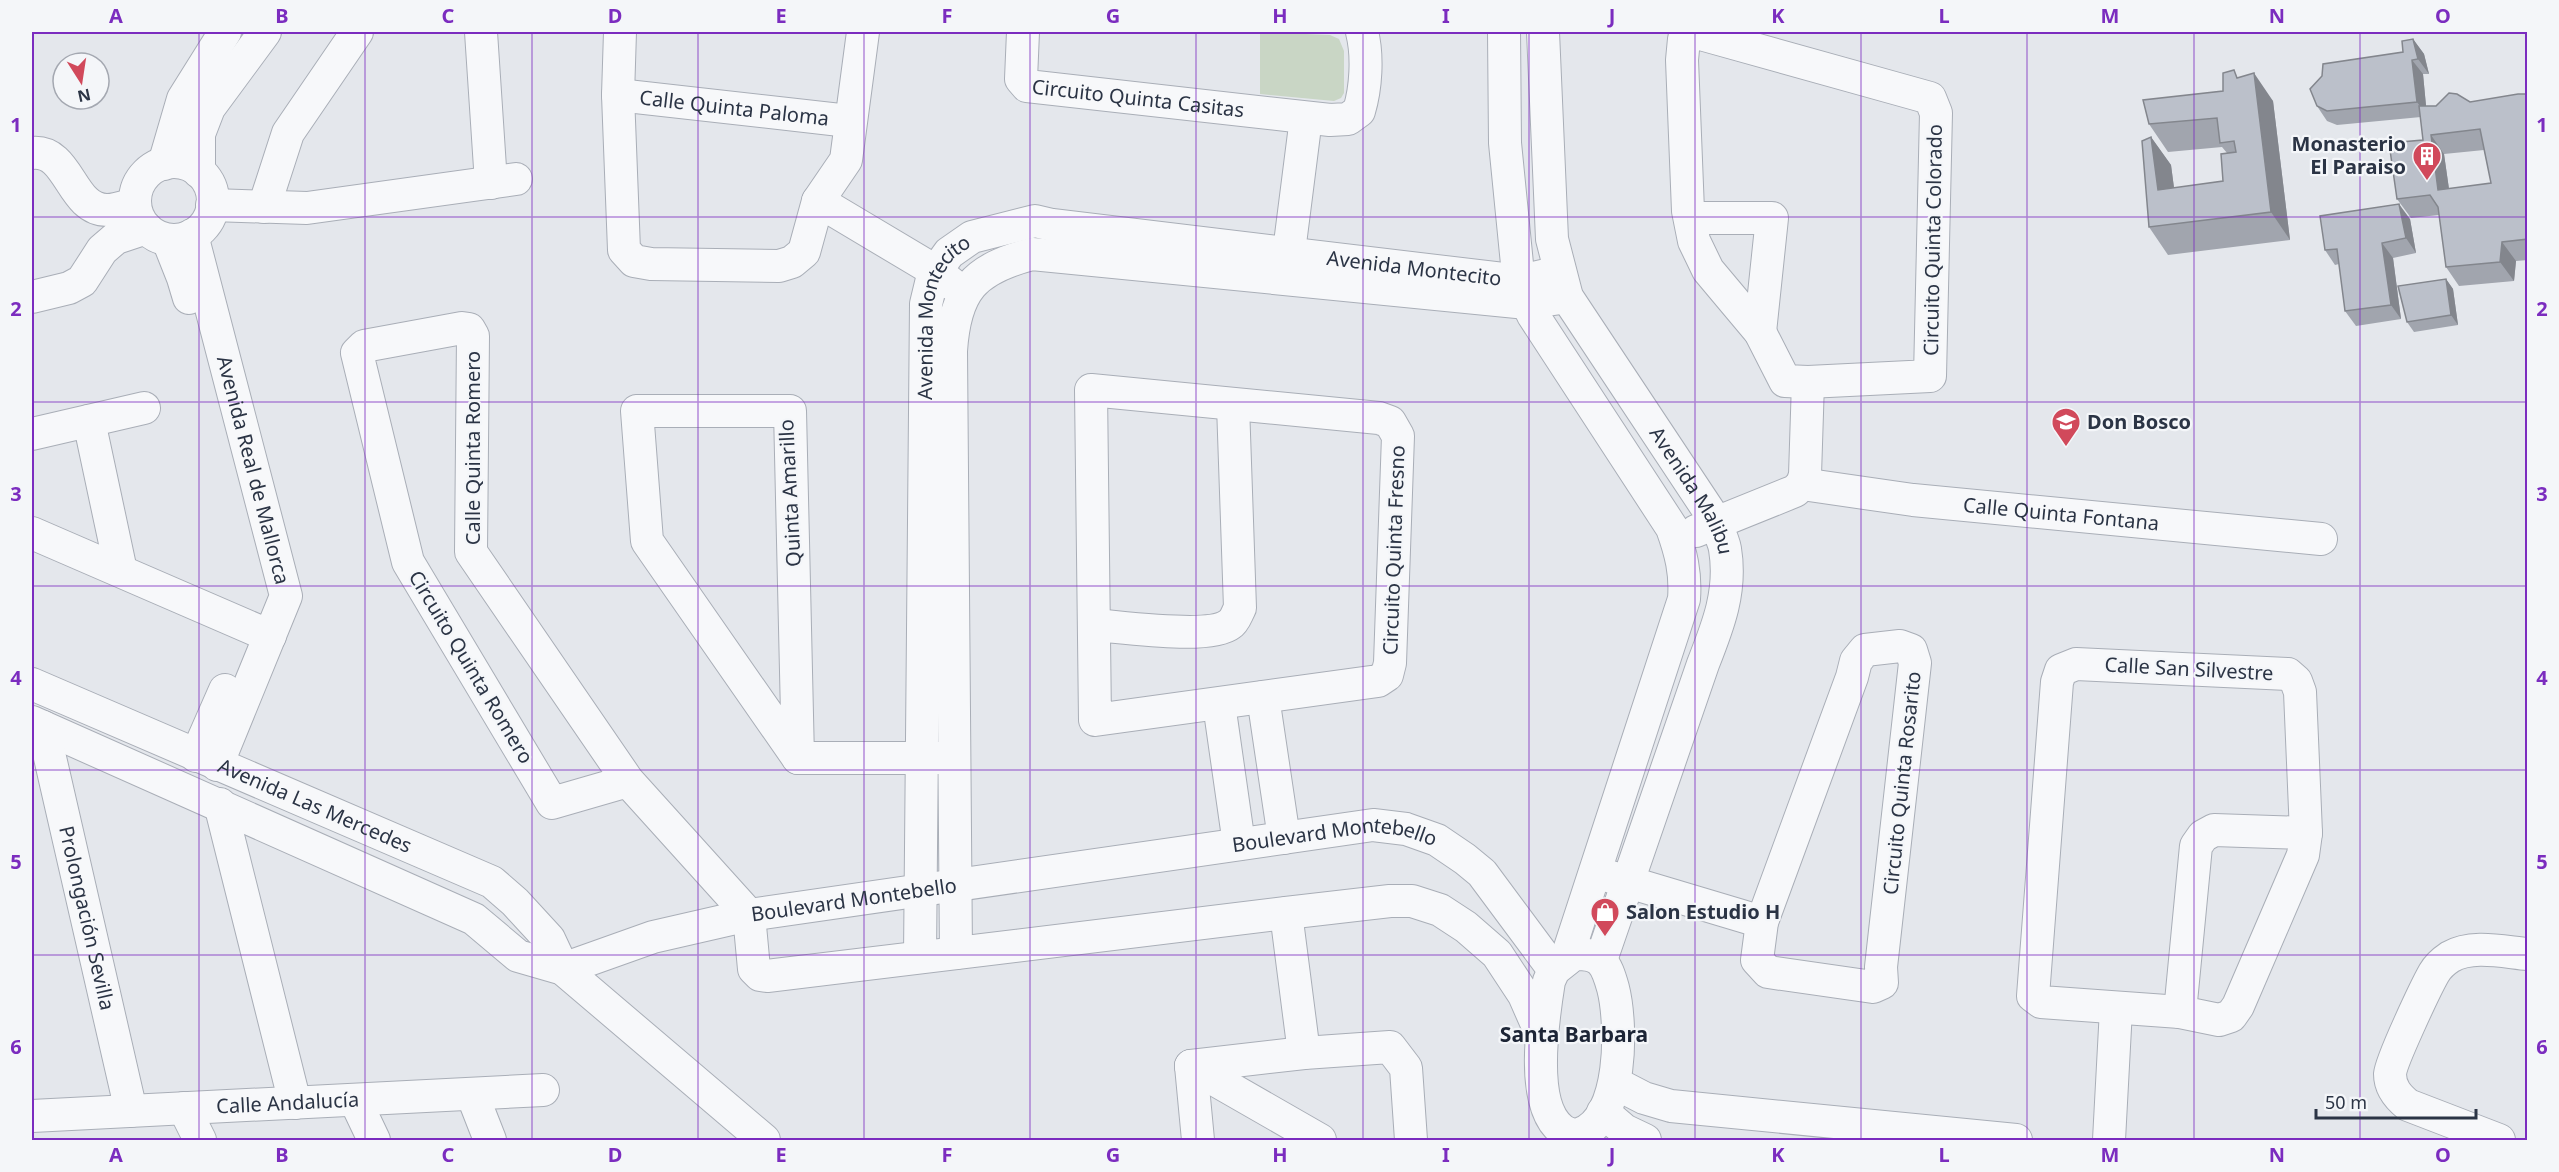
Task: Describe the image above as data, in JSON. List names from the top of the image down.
{
  "streets": {
    "street": [
      "Circuito Quinta Casitas",
      "Calle Quinta Paloma",
      "Circuito Quinta Colorado",
      "Avenida Montecito",
      "Calle Quinta Romero",
      "Avenida Real de Mallorca",
      "Quinta Amarillo",
      "Avenida Malibu",
      "Calle Quinta Fontana",
      "Circuito Quinta Fresno",
      "Circuito Quinta Romero",
      "Calle San Silvestre",
      "Circuito Quinta Rosarito",
      "Avenida Las Mercedes",
      "Boulevard Montebello",
      "Prolongación Sevilla",
      "Calle Andalucía"
    ]
  },
  "crossings": [
    ["Avenida Montecito", "Avenida Malibu"],
    ["Avenida Montecito", "Boulevard Montebello"],
    ["Calle Quinta Romero", "Circuito Quinta Romero"],
    ["Calle Quinta Romero", "Boulevard Montebello"],
    ["Avenida Real de Mallorca", "Avenida Las Mercedes"],
    ["Avenida Malibu", "Boulevard Montebello"],
    ["Avenida Las Mercedes", "Prolongación Sevilla"],
    ["Prolongación Sevilla", "Calle Andalucía"]
  ],
  "districts": ["Santa Barbara"],
  "places": {
    "building": ["Monasterio El Paraiso"],
    "school or university": ["Don Bosco"],
    "shop": ["Salon Estudio H"]
  },
  "scale_bar": "50 m",
  "north": "bottom",
  "grid": {
    "columns": [
      "A",
      "B",
      "C",
      "D",
      "E",
      "F",
      "G",
      "H",
      "I",
      "J",
      "K",
      "L",
      "M",
      "N",
      "O"
    ],
    "rows": [
      "1",
      "2",
      "3",
      "4",
      "5",
      "6"
    ]
  }
}
